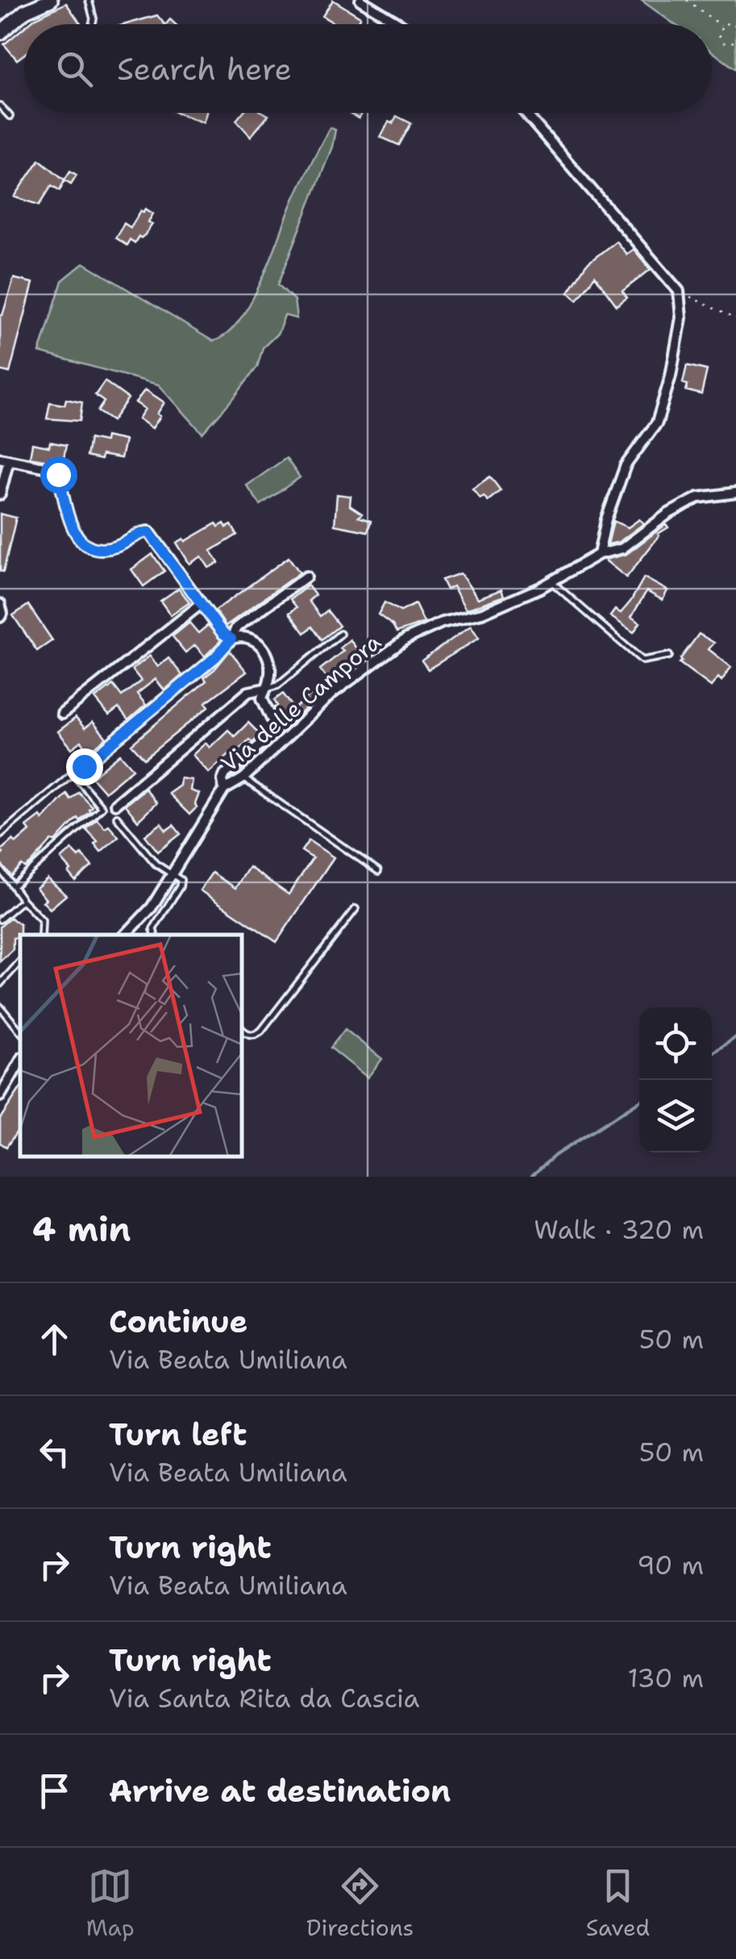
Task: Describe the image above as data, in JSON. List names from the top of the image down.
{
  "streets": {
    "street": ["Via delle Campora"]
  },
  "page": {
    "search": "Search here",
    "heading": ["4 min", "Walk · 320 m"],
    "list": [
      ["Continue", "Via Beata Umiliana", "50 m"],
      ["Turn left", "Via Beata Umiliana", "50 m"],
      ["Turn right", "Via Beata Umiliana", "90 m"],
      ["Turn right", "Via Santa Rita da Cascia", "130 m"],
      "Arrive at destination"
    ],
    "nav": ["Map", "Directions", "Saved"]
  }
}
